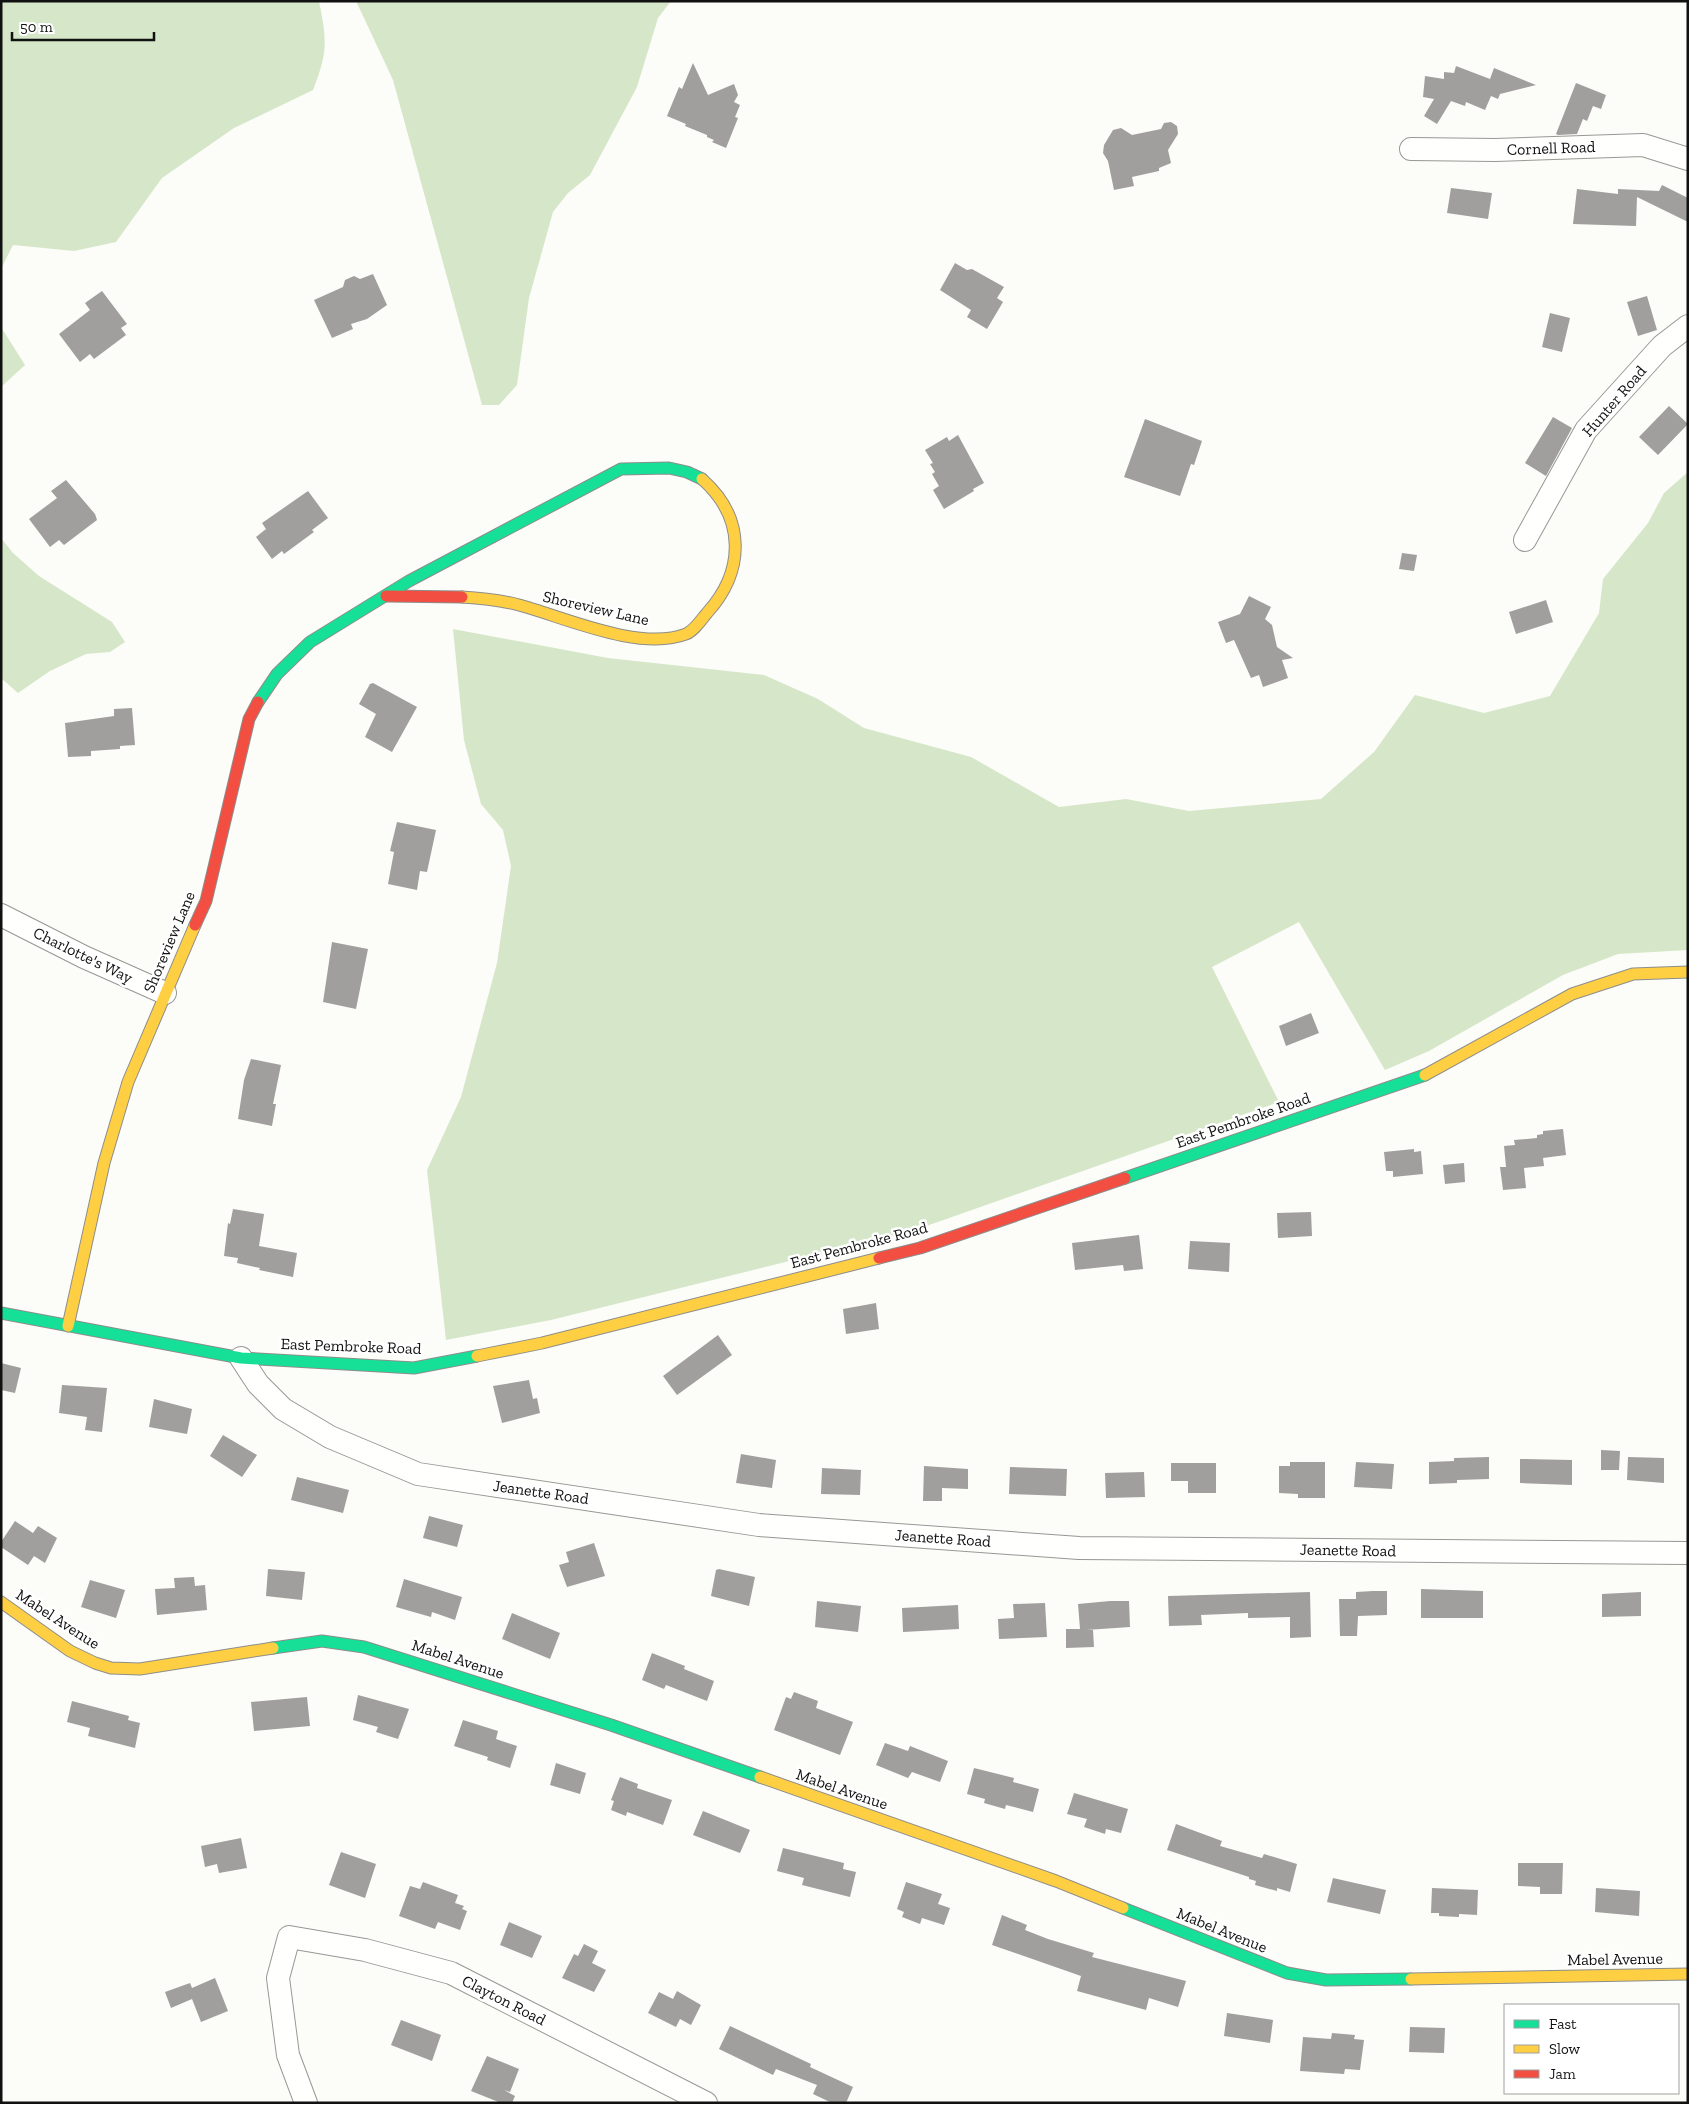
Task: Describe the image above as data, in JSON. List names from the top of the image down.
{
  "streets": {
    "street": [
      "Cornell Road",
      "Hunter Road",
      "Shoreview Lane",
      "Charlotte's Way",
      "East Pembroke Road",
      "Jeanette Road",
      "Mabel Avenue",
      "Clayton Road"
    ]
  },
  "crossings": [
    ["Shoreview Lane", "Charlotte's Way"],
    ["Shoreview Lane", "East Pembroke Road"],
    ["East Pembroke Road", "Jeanette Road"]
  ],
  "legend": ["Fast", "Slow", "Jam"],
  "scale_bar": "50 m"
}
